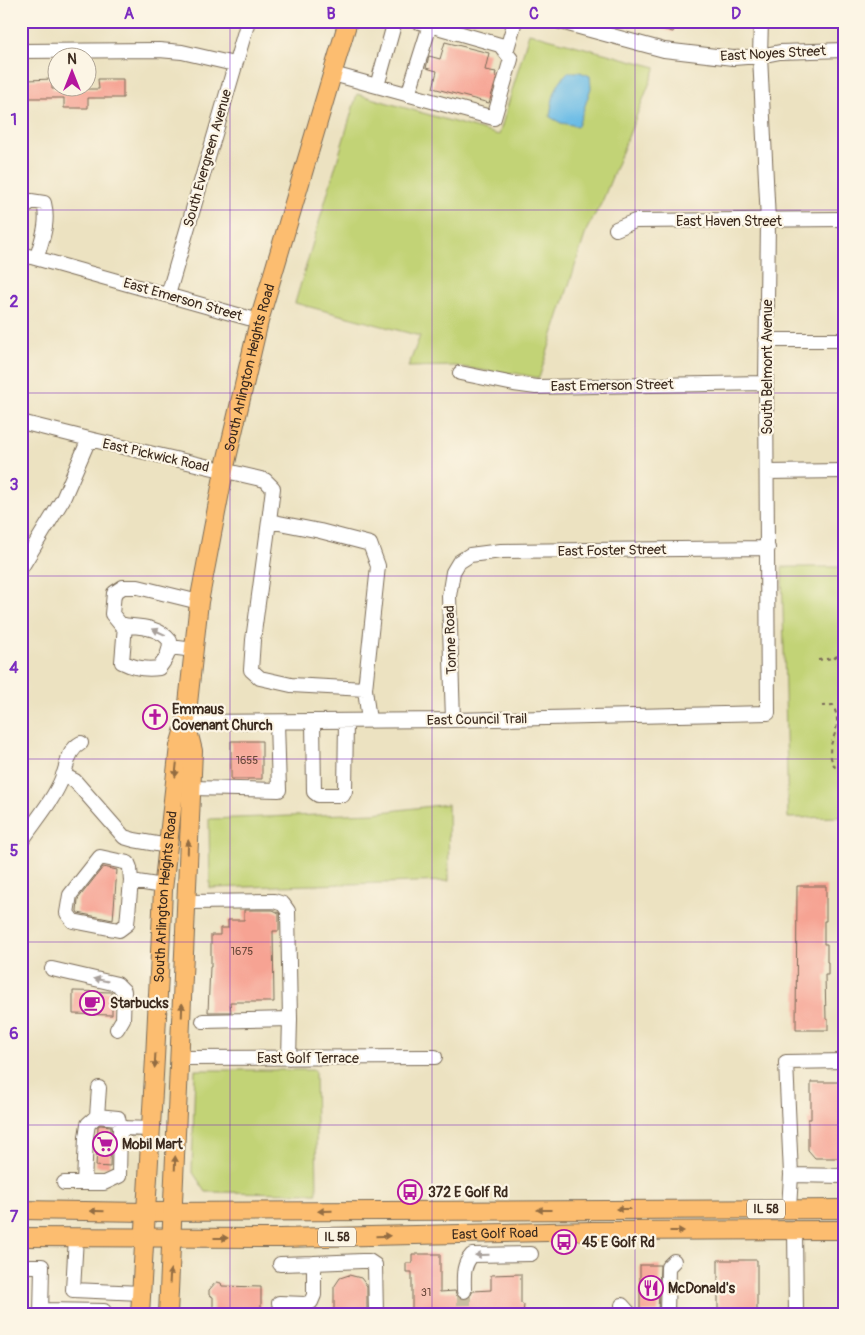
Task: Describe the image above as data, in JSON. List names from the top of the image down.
{
  "streets": {
    "main road": ["South Arlington Heights Road", "IL 58", "East Golf Road"],
    "street": [
      "East Noyes Street",
      "South Evergreen Avenue",
      "East Haven Street",
      "East Emerson Street",
      "South Belmont Avenue",
      "East Pickwick Road",
      "East Foster Street",
      "Tonne Road",
      "East Council Trail",
      "East Golf Terrace"
    ]
  },
  "crossings": [
    ["East Noyes Street", "South Belmont Avenue"],
    ["South Evergreen Avenue", "East Emerson Street"],
    ["East Haven Street", "South Belmont Avenue"],
    ["East Emerson Street", "South Belmont Avenue"],
    ["East Emerson Street", "South Arlington Heights Road"],
    ["South Belmont Avenue", "East Foster Street"],
    ["South Belmont Avenue", "East Council Trail"],
    ["South Arlington Heights Road", "East Pickwick Road"],
    ["South Arlington Heights Road", "East Council Trail"],
    ["South Arlington Heights Road", "East Golf Terrace"],
    ["South Arlington Heights Road", "IL 58"],
    ["South Arlington Heights Road", "East Golf Road"],
    ["East Foster Street", "Tonne Road"],
    ["Tonne Road", "East Council Trail"],
    ["IL 58", "East Golf Road"]
  ],
  "places": {
    "church": ["Emmaus Covenant Church"],
    "cafe": ["Starbucks"],
    "supermarket": ["Mobil Mart"],
    "bus stop": ["372 E Golf Rd", "45 E Golf Rd"],
    "restaurant": ["McDonald's"]
  },
  "house_numbers": ["1655", "1675", "31"],
  "north": "top",
  "grid": {
    "columns": [
      "A",
      "B",
      "C",
      "D"
    ],
    "rows": [
      "1",
      "2",
      "3",
      "4",
      "5",
      "6",
      "7"
    ]
  }
}
